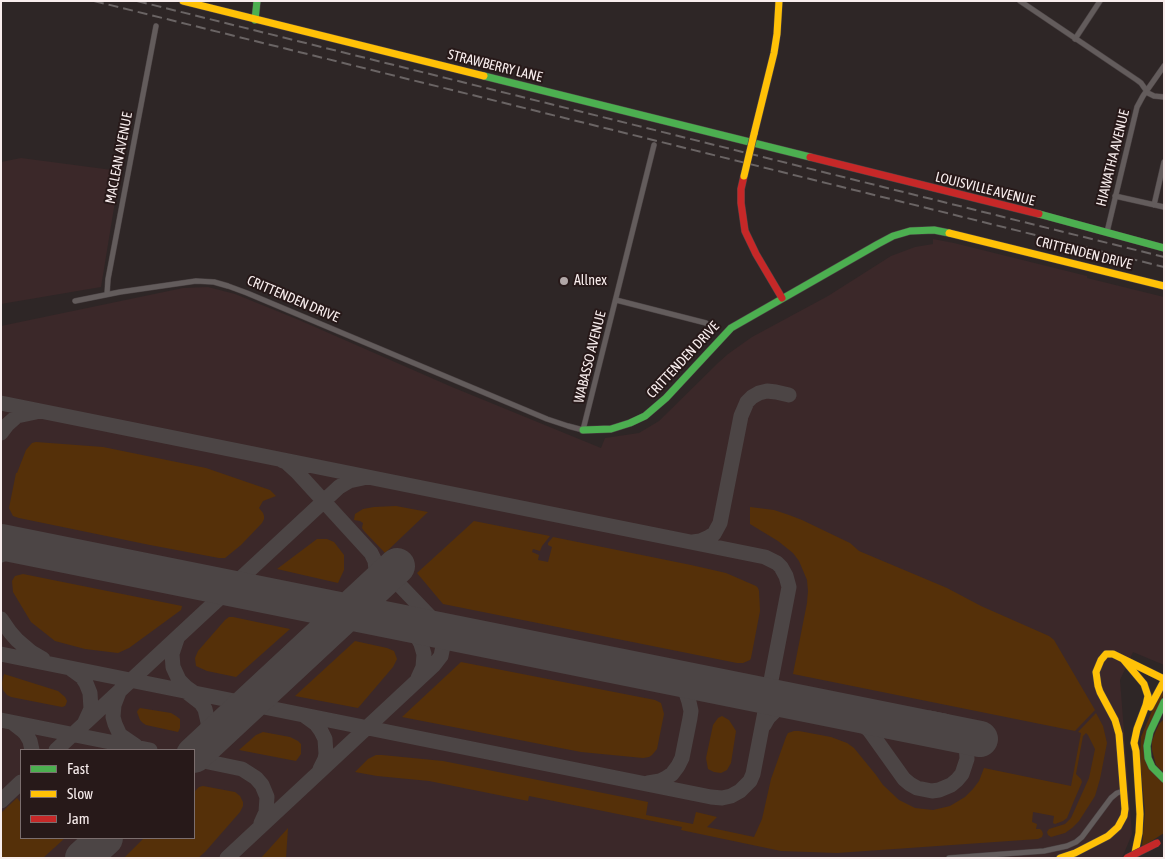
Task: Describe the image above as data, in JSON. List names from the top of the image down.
{
  "streets": {
    "main road": ["STRAWBERRY LANE", "LOUISVILLE AVENUE", "CRITTENDEN DRIVE"],
    "street": ["MACLEAN AVENUE", "HIAWATHA AVENUE", "WABASSO AVENUE"]
  },
  "crossings": [
    ["STRAWBERRY LANE", "LOUISVILLE AVENUE"],
    ["MACLEAN AVENUE", "CRITTENDEN DRIVE"],
    ["HIAWATHA AVENUE", "LOUISVILLE AVENUE"],
    ["CRITTENDEN DRIVE", "WABASSO AVENUE"]
  ],
  "places": ["Allnex"],
  "legend": ["Fast", "Slow", "Jam"]
}
